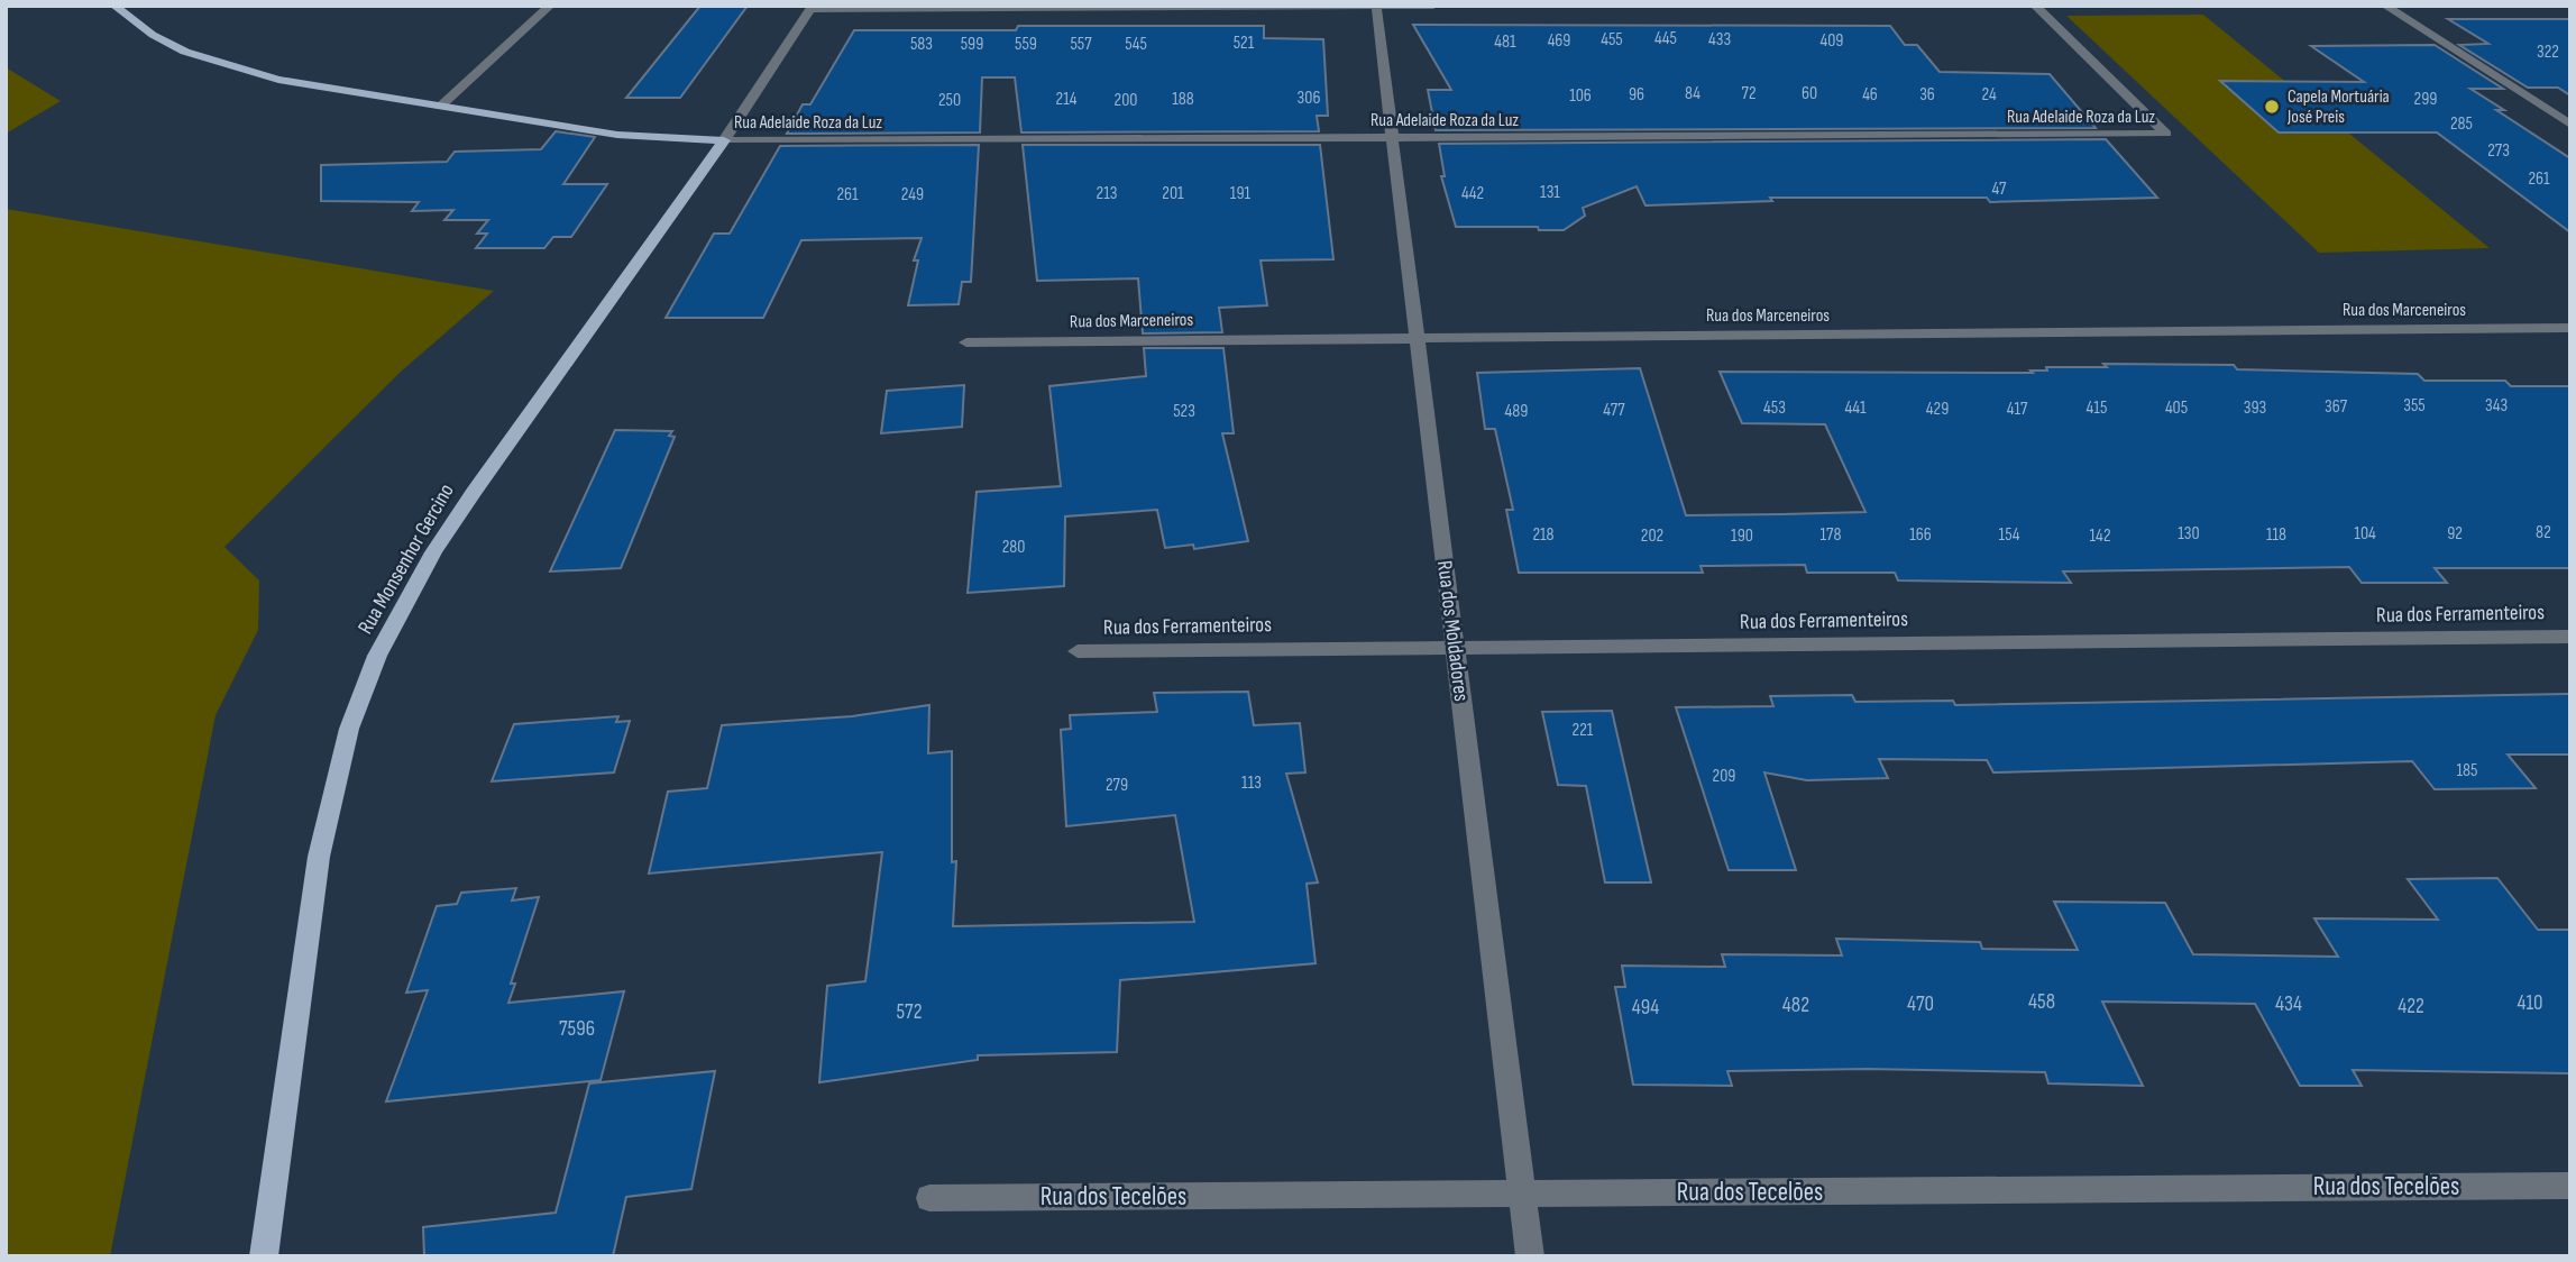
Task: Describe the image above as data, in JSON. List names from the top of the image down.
{
  "streets": {
    "main road": ["Rua Monsenhor Gercino"],
    "street": [
      "Rua Adelaide Roza da Luz",
      "Rua dos Marceneiros",
      "Rua dos Ferramenteiros",
      "Rua dos Moldadores",
      "Rua dos Tecelões"
    ]
  },
  "crossings": [
    ["Rua Adelaide Roza da Luz", "Rua Monsenhor Gercino"],
    ["Rua Adelaide Roza da Luz", "Rua dos Moldadores"],
    ["Rua dos Marceneiros", "Rua dos Moldadores"],
    ["Rua dos Ferramenteiros", "Rua dos Moldadores"],
    ["Rua dos Moldadores", "Rua dos Tecelões"]
  ],
  "places": ["Capela Mortuária José Preis"],
  "house_numbers": [
    "445",
    "455",
    "433",
    "469",
    "409",
    "481",
    "521",
    "583",
    "599",
    "559",
    "557",
    "545",
    "322",
    "84",
    "72",
    "60",
    "96",
    "46",
    "36",
    "24",
    "106",
    "306",
    "214",
    "188",
    "299",
    "250",
    "200",
    "285",
    "273",
    "261",
    "47",
    "131",
    "213",
    "201",
    "191",
    "442",
    "261",
    "249",
    "355",
    "343",
    "367",
    "453",
    "441",
    "415",
    "405",
    "393",
    "429",
    "417",
    "477",
    "523",
    "489",
    "82",
    "130",
    "104",
    "92",
    "218",
    "178",
    "166",
    "154",
    "118",
    "202",
    "190",
    "142",
    "280",
    "221",
    "185",
    "209",
    "113",
    "279",
    "458",
    "410",
    "470",
    "434",
    "482",
    "422",
    "494",
    "572",
    "7596"
  ]
}
